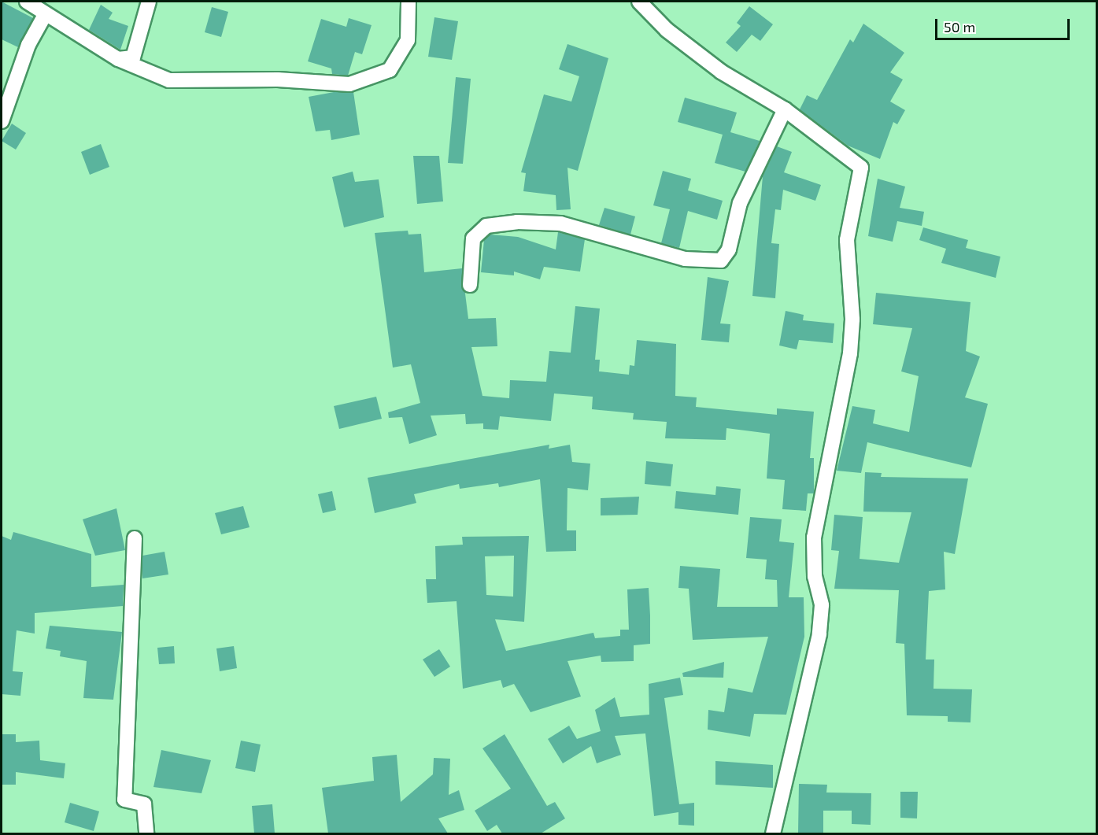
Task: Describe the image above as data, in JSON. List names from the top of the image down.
{
  "scale_bar": "50 m"
}
